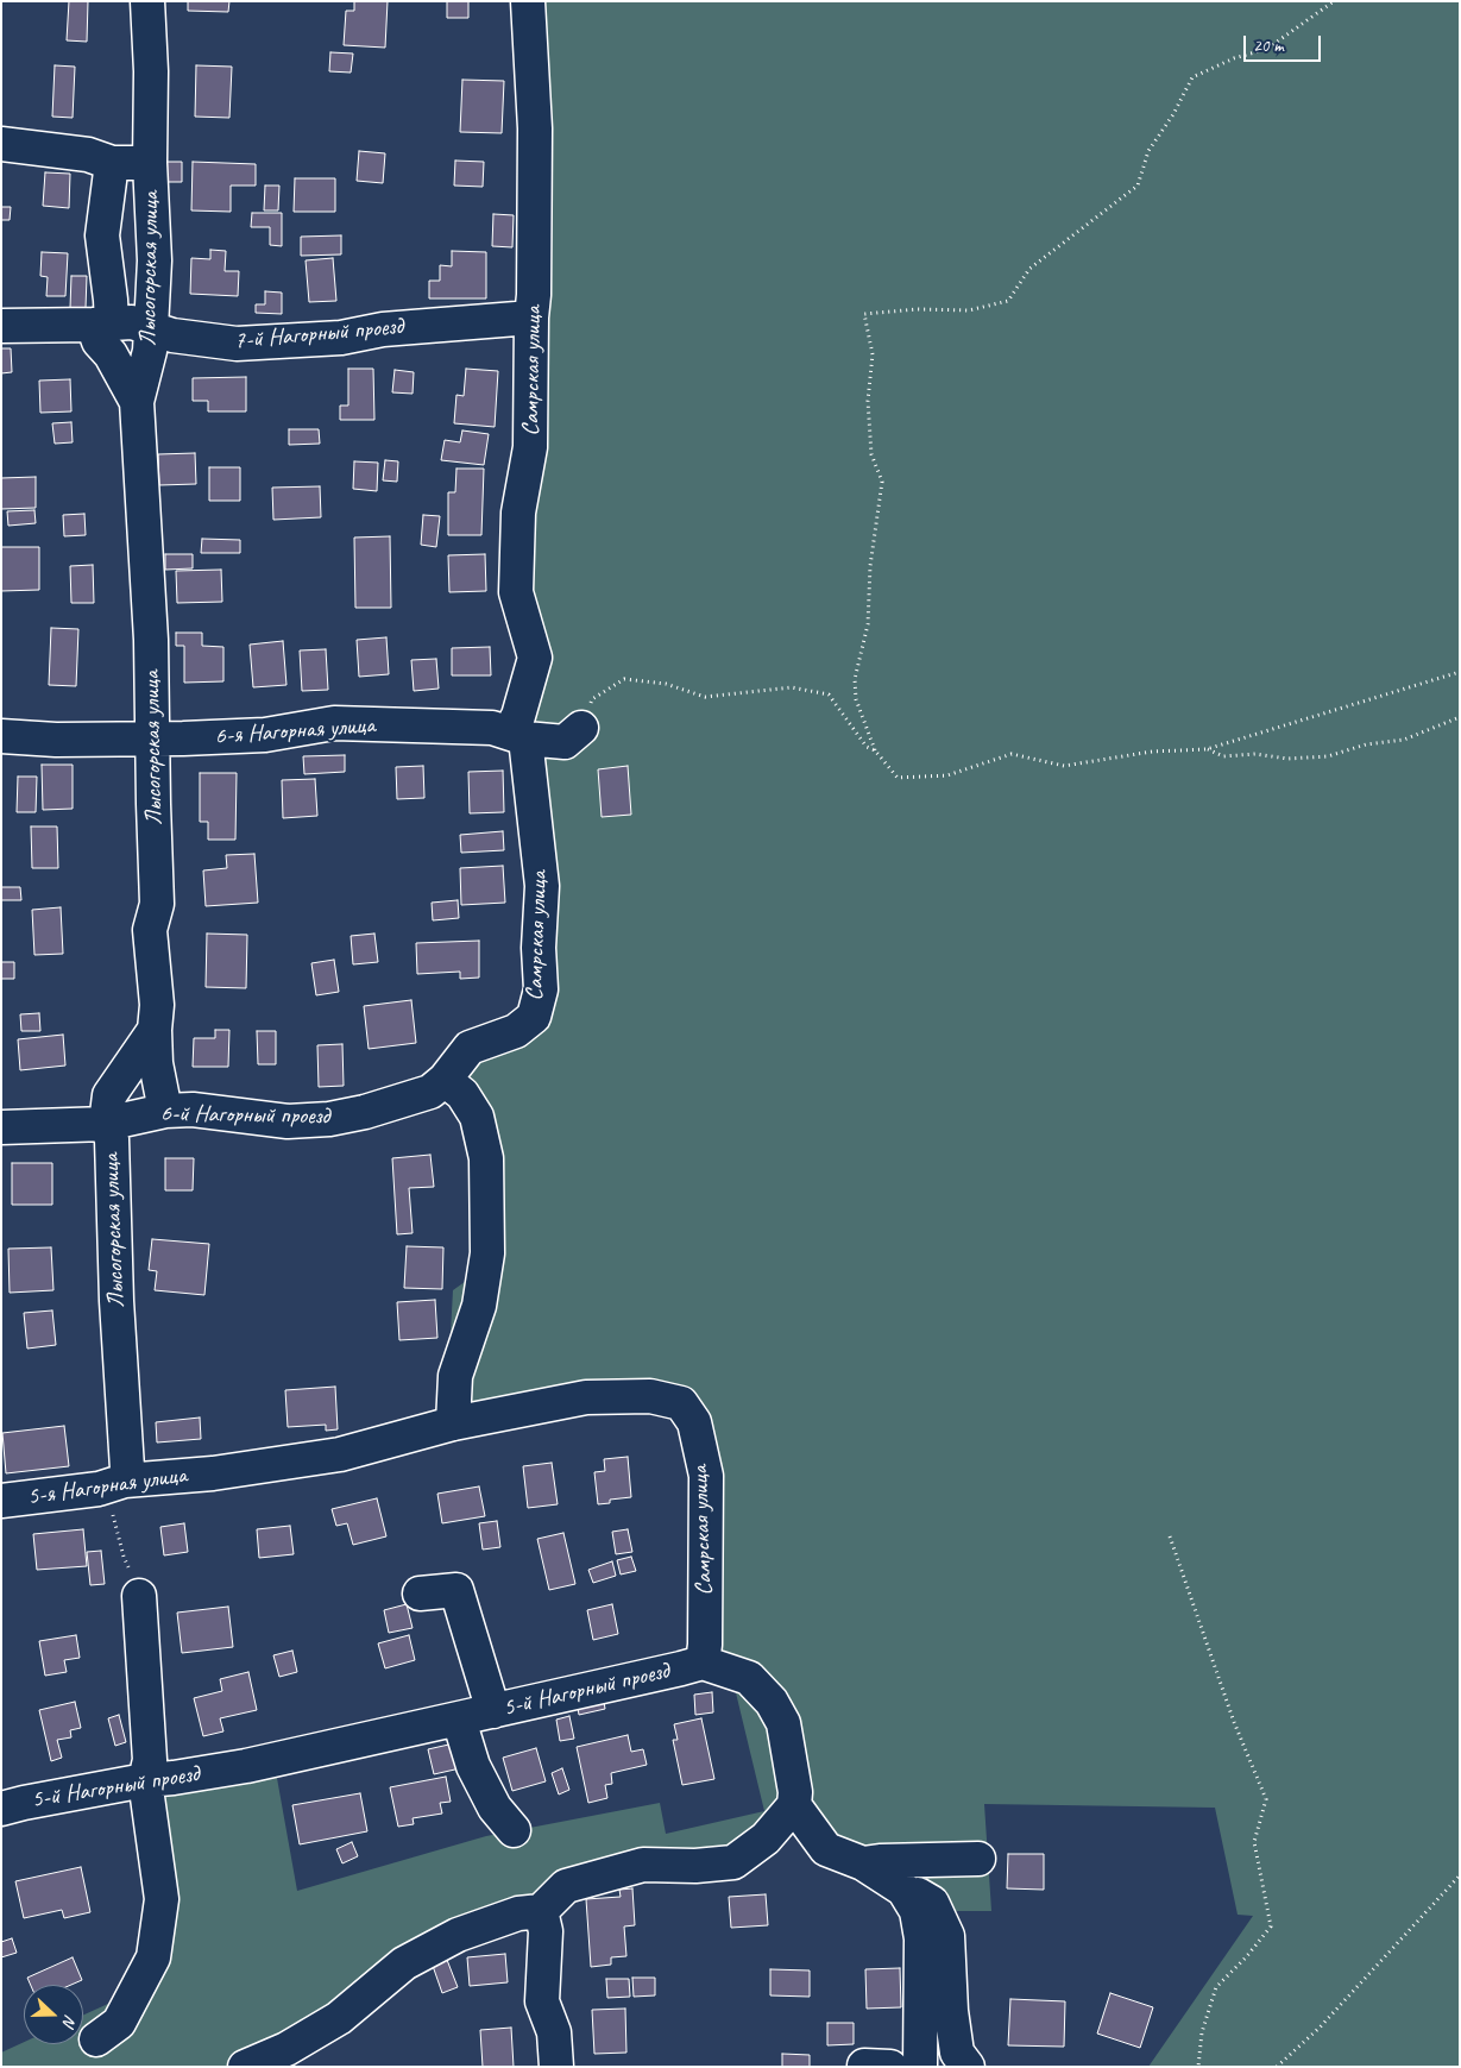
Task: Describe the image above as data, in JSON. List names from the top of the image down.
{
  "streets": {
    "street": [
      "Лысогорская улица",
      "7-й Нагорный проезд",
      "Самрская улица",
      "6-я Нагорная улица",
      "6-й Нагорный проезд",
      "5-я Нагорная улица",
      "5-й Нагорный проезд"
    ]
  },
  "crossings": [
    ["Лысогорская улица", "7-й Нагорный проезд"],
    ["Лысогорская улица", "6-я Нагорная улица"],
    ["Лысогорская улица", "6-й Нагорный проезд"],
    ["Лысогорская улица", "5-я Нагорная улица"],
    ["7-й Нагорный проезд", "Самрская улица"],
    ["Самрская улица", "6-я Нагорная улица"],
    ["Самрская улица", "6-й Нагорный проезд"],
    ["Самрская улица", "5-я Нагорная улица"],
    ["Самрская улица", "5-й Нагорный проезд"]
  ],
  "scale_bar": "20 m",
  "north": "right"
}
